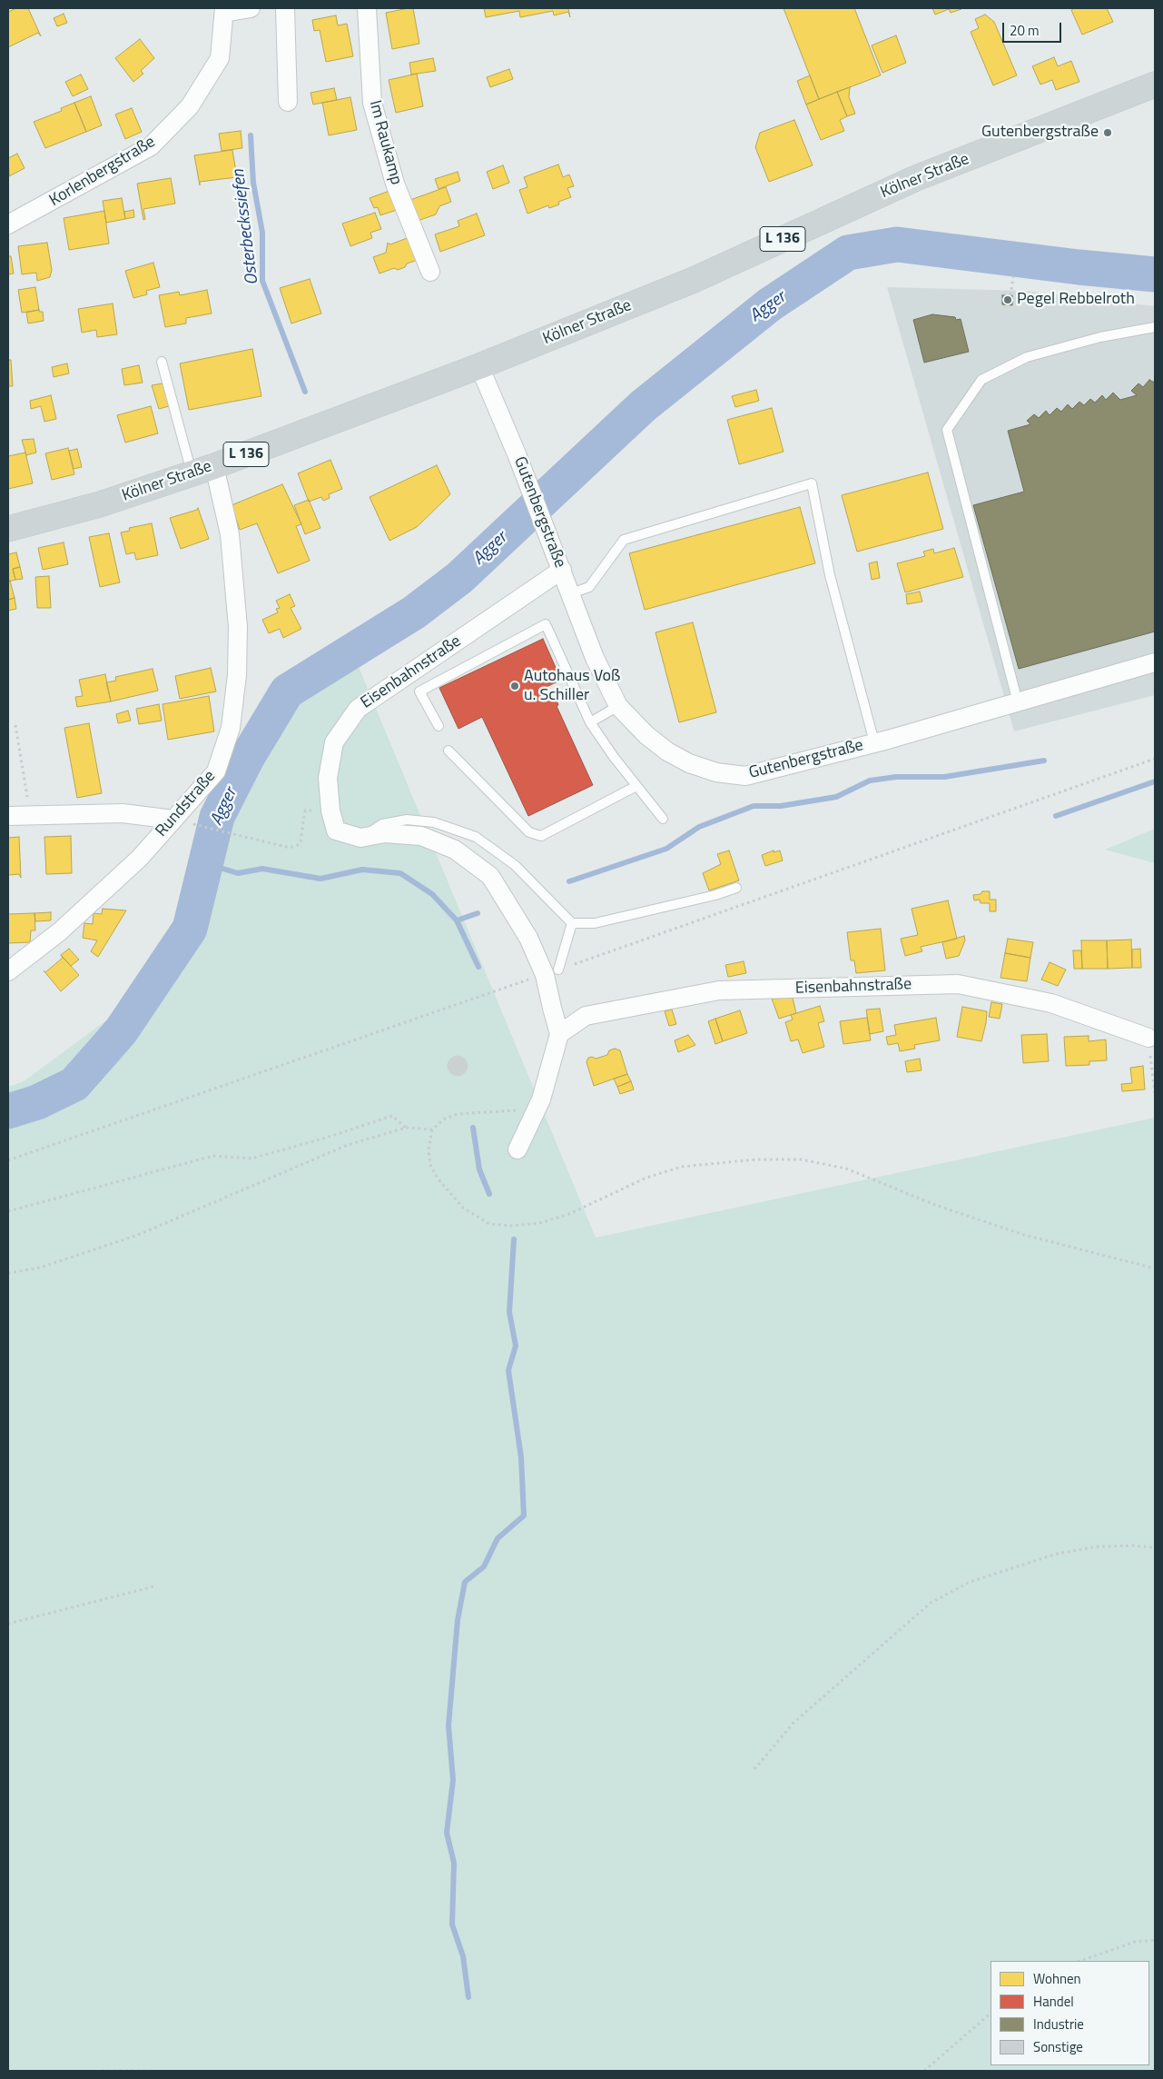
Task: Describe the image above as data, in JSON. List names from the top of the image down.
{
  "streets": {
    "main road": ["Kölner Straße", "L 136"],
    "street": [
      "Im Raukamp",
      "Korlenbergstraße",
      "Gutenbergstraße",
      "Eisenbahnstraße",
      "Rundstraße"
    ]
  },
  "crossings": [
    ["Kölner Straße", "Gutenbergstraße"],
    ["Kölner Straße", "Rundstraße"],
    ["Gutenbergstraße", "Eisenbahnstraße"]
  ],
  "water": ["Osterbeckssiefen", "Agger"],
  "places": ["Gutenbergstraße", "Pegel Rebbelroth", "Autohaus Voß u. Schiller"],
  "legend": [
    "Wohnen",
    "Handel",
    "Industrie",
    "Sonstige"
  ],
  "scale_bar": "20 m"
}
